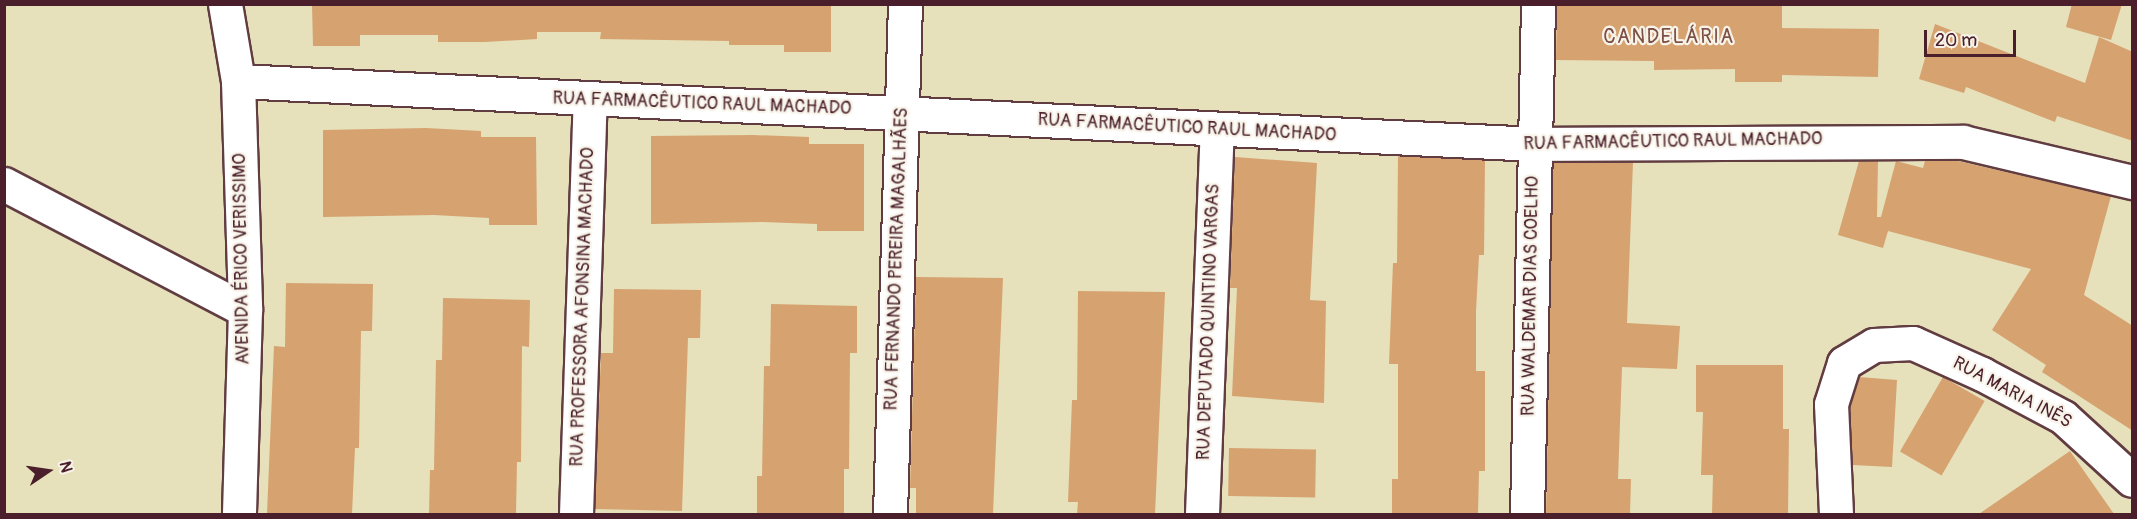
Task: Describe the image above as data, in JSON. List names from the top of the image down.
{
  "streets": {
    "street": [
      "RUA FARMACÊUTICO RAUL MACHADO",
      "AVENIDA ÉRICO VERISSIMO",
      "RUA FERNANDO PEREIRA MAGALHÃES",
      "RUA WALDEMAR DIAS COELHO",
      "RUA PROFESSORA AFONSINA MACHADO",
      "RUA DEPUTADO QUINTINO VARGAS",
      "RUA MARIA INÊS"
    ]
  },
  "crossings": [
    ["RUA FARMACÊUTICO RAUL MACHADO", "AVENIDA ÉRICO VERISSIMO"],
    ["RUA FARMACÊUTICO RAUL MACHADO", "RUA FERNANDO PEREIRA MAGALHÃES"],
    ["RUA FARMACÊUTICO RAUL MACHADO", "RUA WALDEMAR DIAS COELHO"],
    ["RUA FARMACÊUTICO RAUL MACHADO", "RUA PROFESSORA AFONSINA MACHADO"],
    ["RUA FARMACÊUTICO RAUL MACHADO", "RUA DEPUTADO QUINTINO VARGAS"]
  ],
  "districts": ["CANDELÁRIA"],
  "scale_bar": "20 m",
  "north": "right"
}
